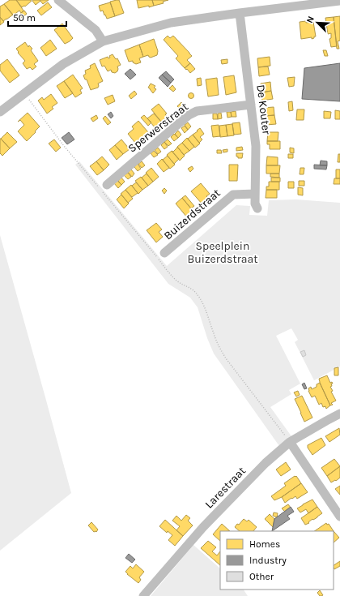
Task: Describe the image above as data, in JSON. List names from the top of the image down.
{
  "streets": {
    "street": [
      "De Kouter",
      "Sperwerstraat",
      "Buizerdstraat",
      "Larestraat"
    ]
  },
  "crossings": [
    ["De Kouter", "Sperwerstraat"],
    ["De Kouter", "Buizerdstraat"]
  ],
  "parks": ["Speelplein Buizerdstraat"],
  "legend": ["Homes", "Industry", "Other"],
  "scale_bar": "50 m",
  "north": "top left"
}
